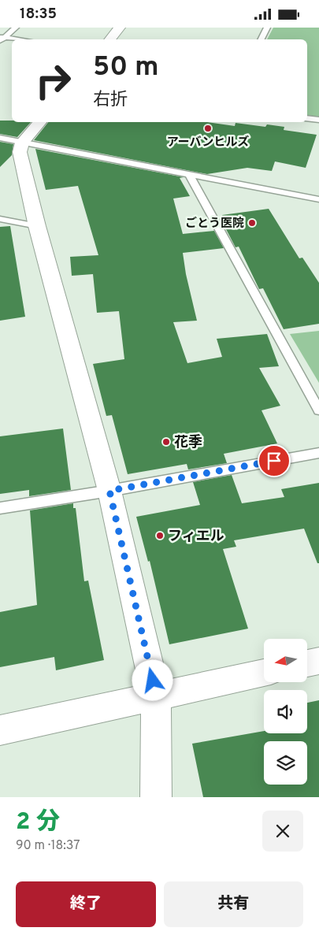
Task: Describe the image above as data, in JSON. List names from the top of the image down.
{
  "places": [
    "アーバンヒルズ",
    "ごとう医院",
    "花季",
    "フィエル"
  ],
  "north": "left",
  "page": {
    "status": "18:35",
    "turn": ["50 m", "右折"],
    "heading": ["2 分", "90 m · 18:37"],
    "buttons": ["終了", "共有"]
  }
}
